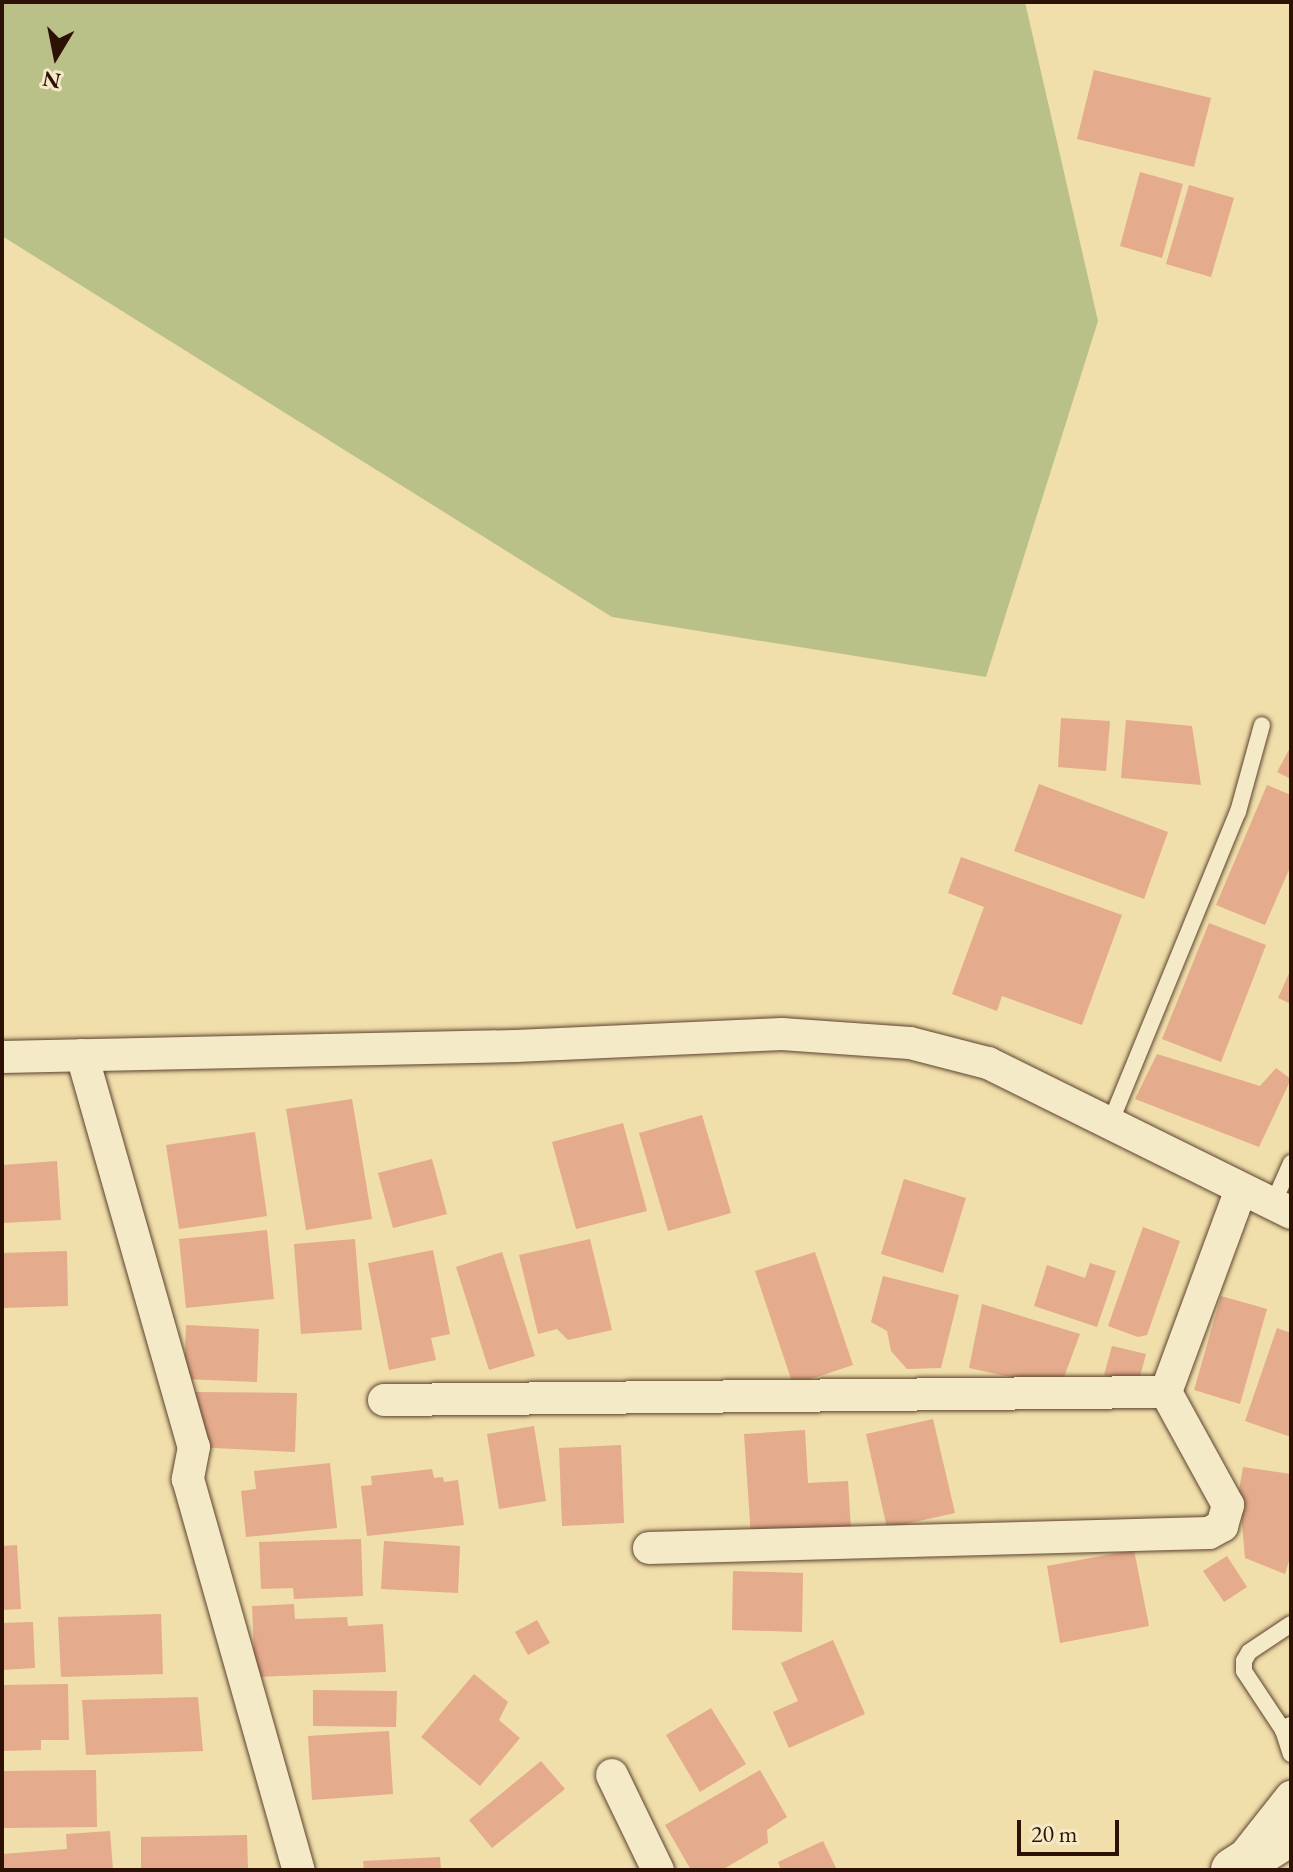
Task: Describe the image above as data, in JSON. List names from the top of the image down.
{
  "scale_bar": "20 m",
  "north": "bottom"
}
